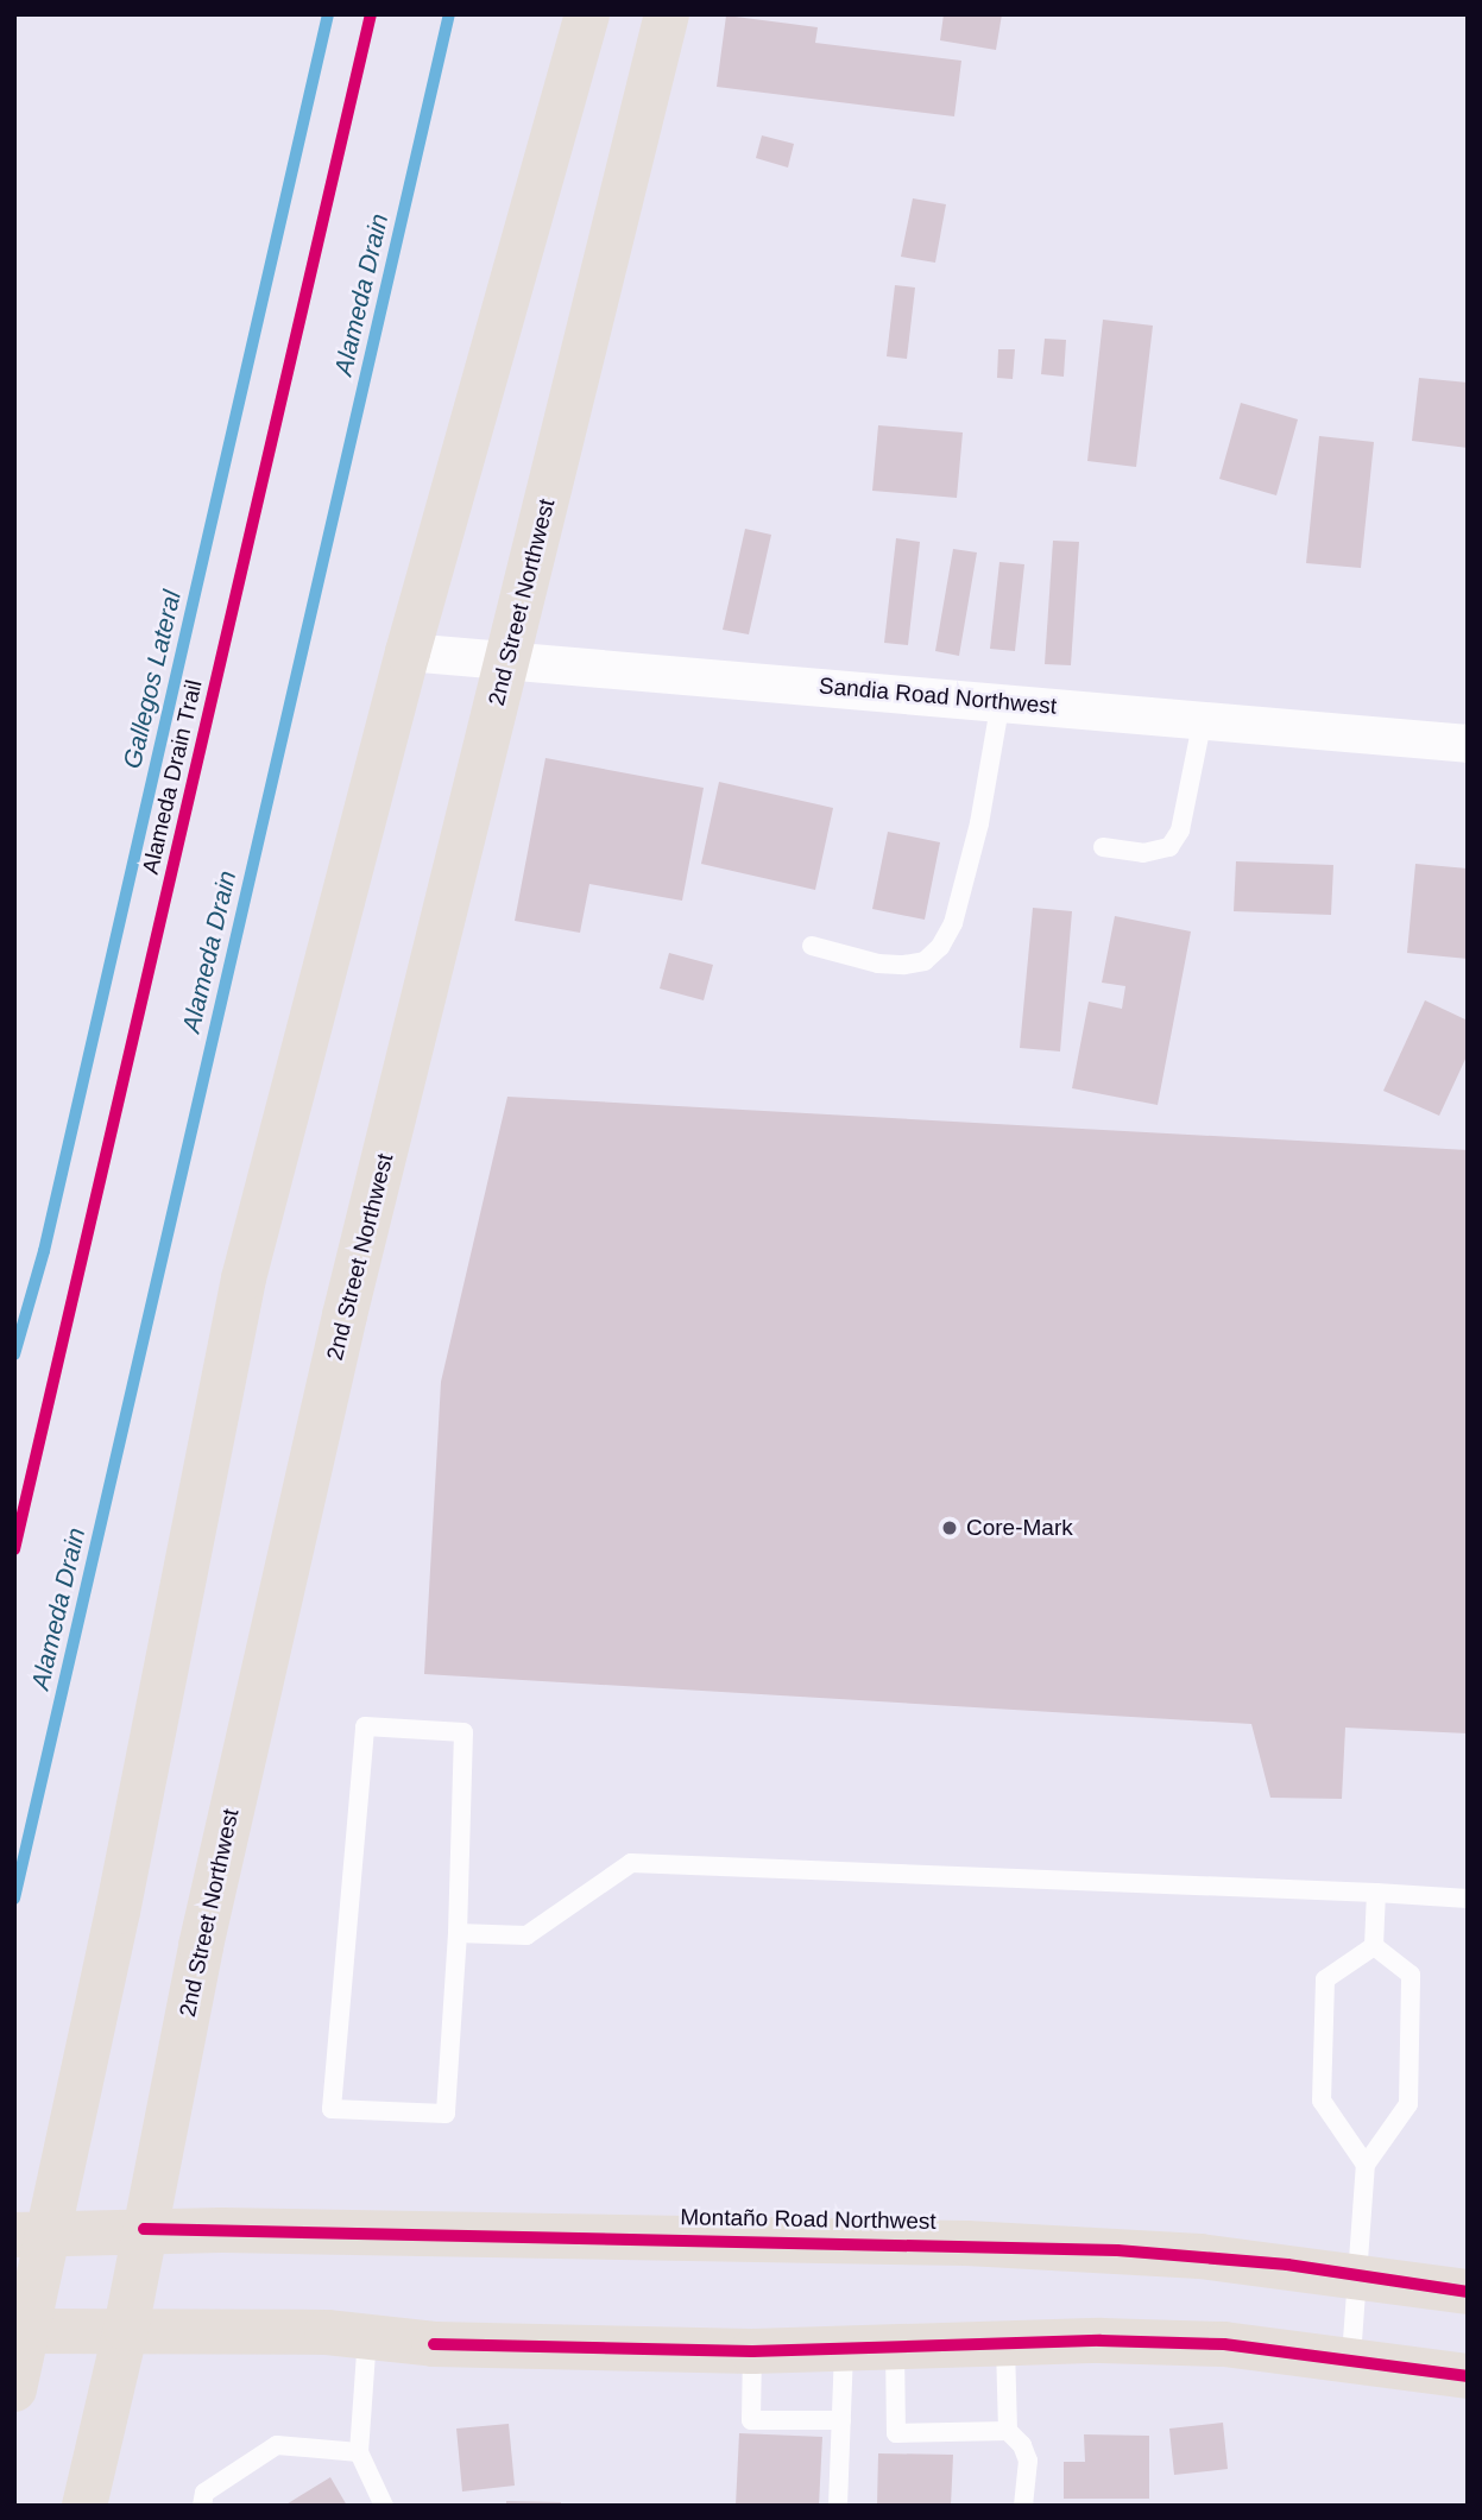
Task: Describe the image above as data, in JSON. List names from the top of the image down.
{
  "streets": {
    "main road": ["2nd Street Northwest", "Montaño Road Northwest"],
    "street": ["Sandia Road Northwest"],
    "cycle path": ["Alameda Drain Trail"]
  },
  "crossings": [
    ["2nd Street Northwest", "Sandia Road Northwest"],
    ["2nd Street Northwest", "Montaño Road Northwest"]
  ],
  "water": ["Alameda Drain", "Gallegos Lateral"],
  "places": ["Core-Mark"]
}
